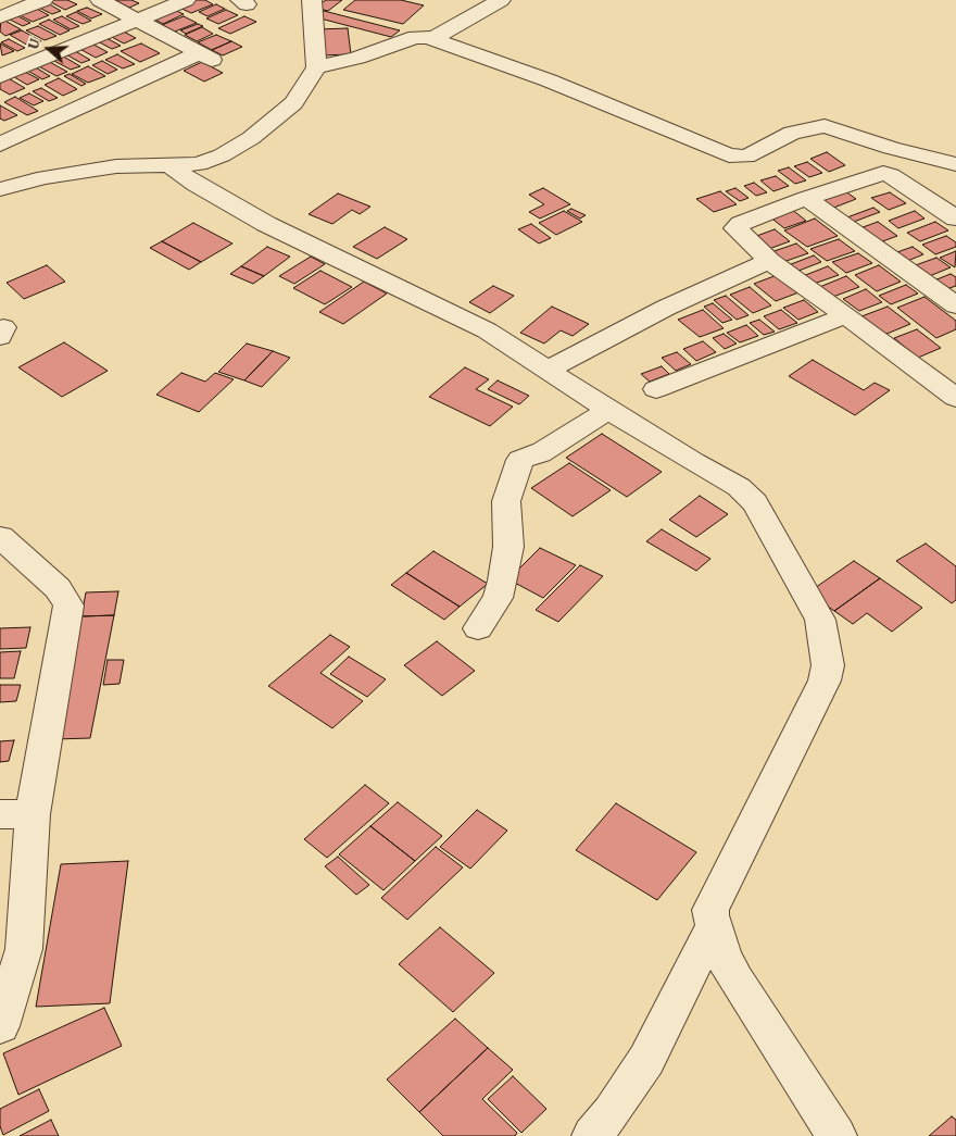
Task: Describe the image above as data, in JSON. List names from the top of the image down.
{
  "north": "left"
}
